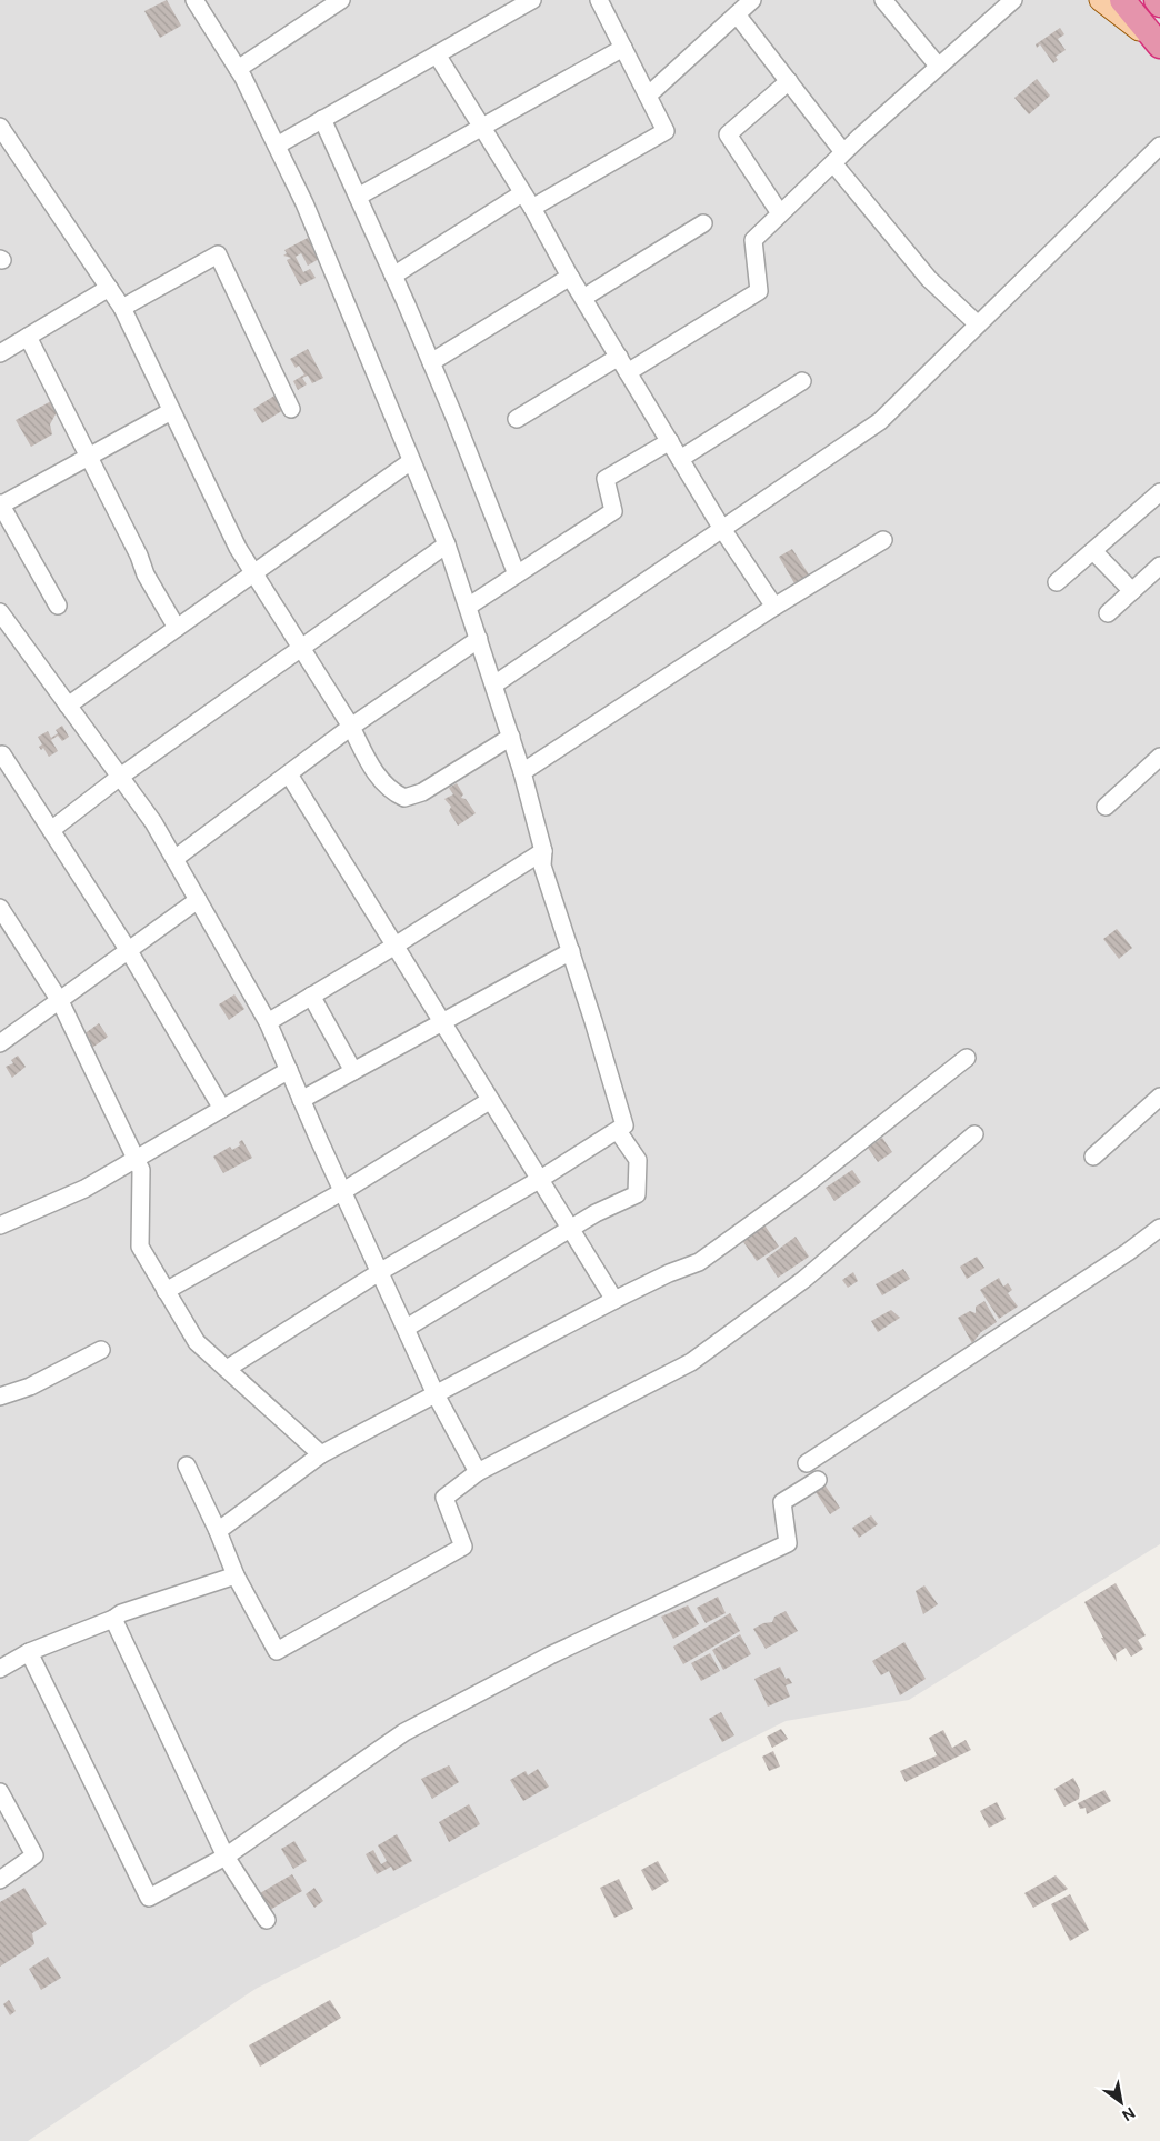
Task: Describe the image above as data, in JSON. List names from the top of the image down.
{
  "north": "bottom right"
}
